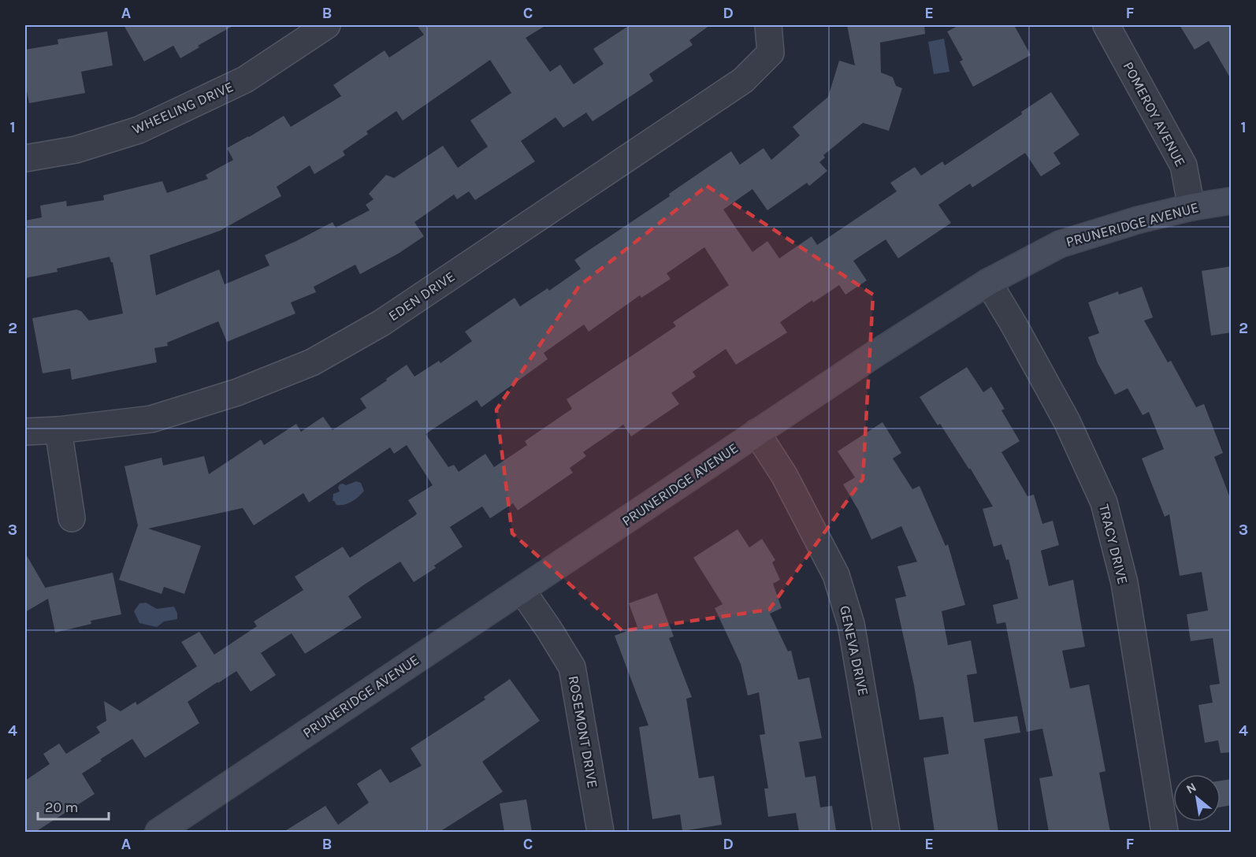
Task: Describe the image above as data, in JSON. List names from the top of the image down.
{
  "streets": {
    "main road": ["PRUNERIDGE AVENUE"],
    "street": [
      "WHEELING DRIVE",
      "POMEROY AVENUE",
      "EDEN DRIVE",
      "TRACY DRIVE",
      "GENEVA DRIVE",
      "ROSEMONT DRIVE"
    ]
  },
  "crossings": [
    ["POMEROY AVENUE", "PRUNERIDGE AVENUE"],
    ["PRUNERIDGE AVENUE", "TRACY DRIVE"],
    ["PRUNERIDGE AVENUE", "GENEVA DRIVE"],
    ["PRUNERIDGE AVENUE", "ROSEMONT DRIVE"]
  ],
  "scale_bar": "20 m",
  "north": "top left",
  "grid": {
    "columns": [
      "A",
      "B",
      "C",
      "D",
      "E",
      "F"
    ],
    "rows": [
      "1",
      "2",
      "3",
      "4"
    ]
  }
}
